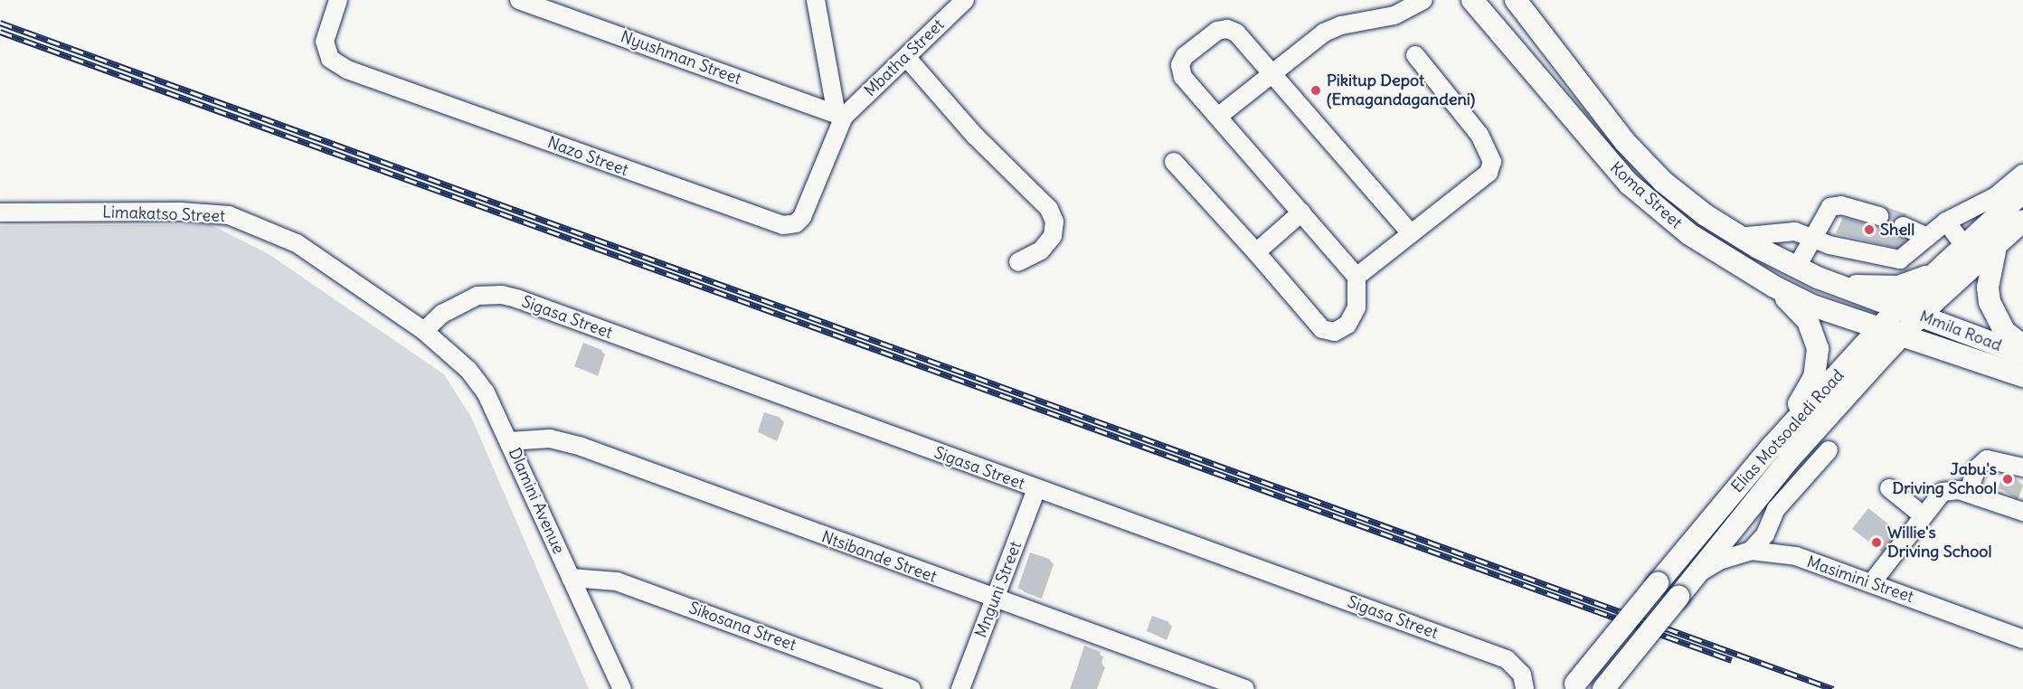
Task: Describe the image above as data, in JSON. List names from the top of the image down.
{
  "streets": {
    "main road": ["Koma Street", "Mmila Road", "Elias Motsoaledi Road"],
    "street": [
      "Nyushman Street",
      "Mbatha Street",
      "Nazo Street",
      "Limakatso Street",
      "Sigasa Street",
      "Dlamini Avenue",
      "Ntsibande Street",
      "Masimini Street",
      "Mnguni Street",
      "Sikosana Street"
    ]
  },
  "crossings": [
    ["Nyushman Street", "Mbatha Street"],
    ["Nyushman Street", "Nazo Street"],
    ["Mbatha Street", "Nazo Street"],
    ["Koma Street", "Mmila Road"],
    ["Koma Street", "Elias Motsoaledi Road"],
    ["Limakatso Street", "Sigasa Street"],
    ["Limakatso Street", "Dlamini Avenue"],
    ["Sigasa Street", "Dlamini Avenue"],
    ["Sigasa Street", "Mnguni Street"],
    ["Mmila Road", "Elias Motsoaledi Road"],
    ["Elias Motsoaledi Road", "Masimini Street"],
    ["Dlamini Avenue", "Ntsibande Street"],
    ["Dlamini Avenue", "Sikosana Street"],
    ["Ntsibande Street", "Mnguni Street"]
  ],
  "places": [
    "Pikitup Depot (Emagandagandeni)",
    "Shell",
    "Jabu's Driving School",
    "Willie's Driving School"
  ]
}
